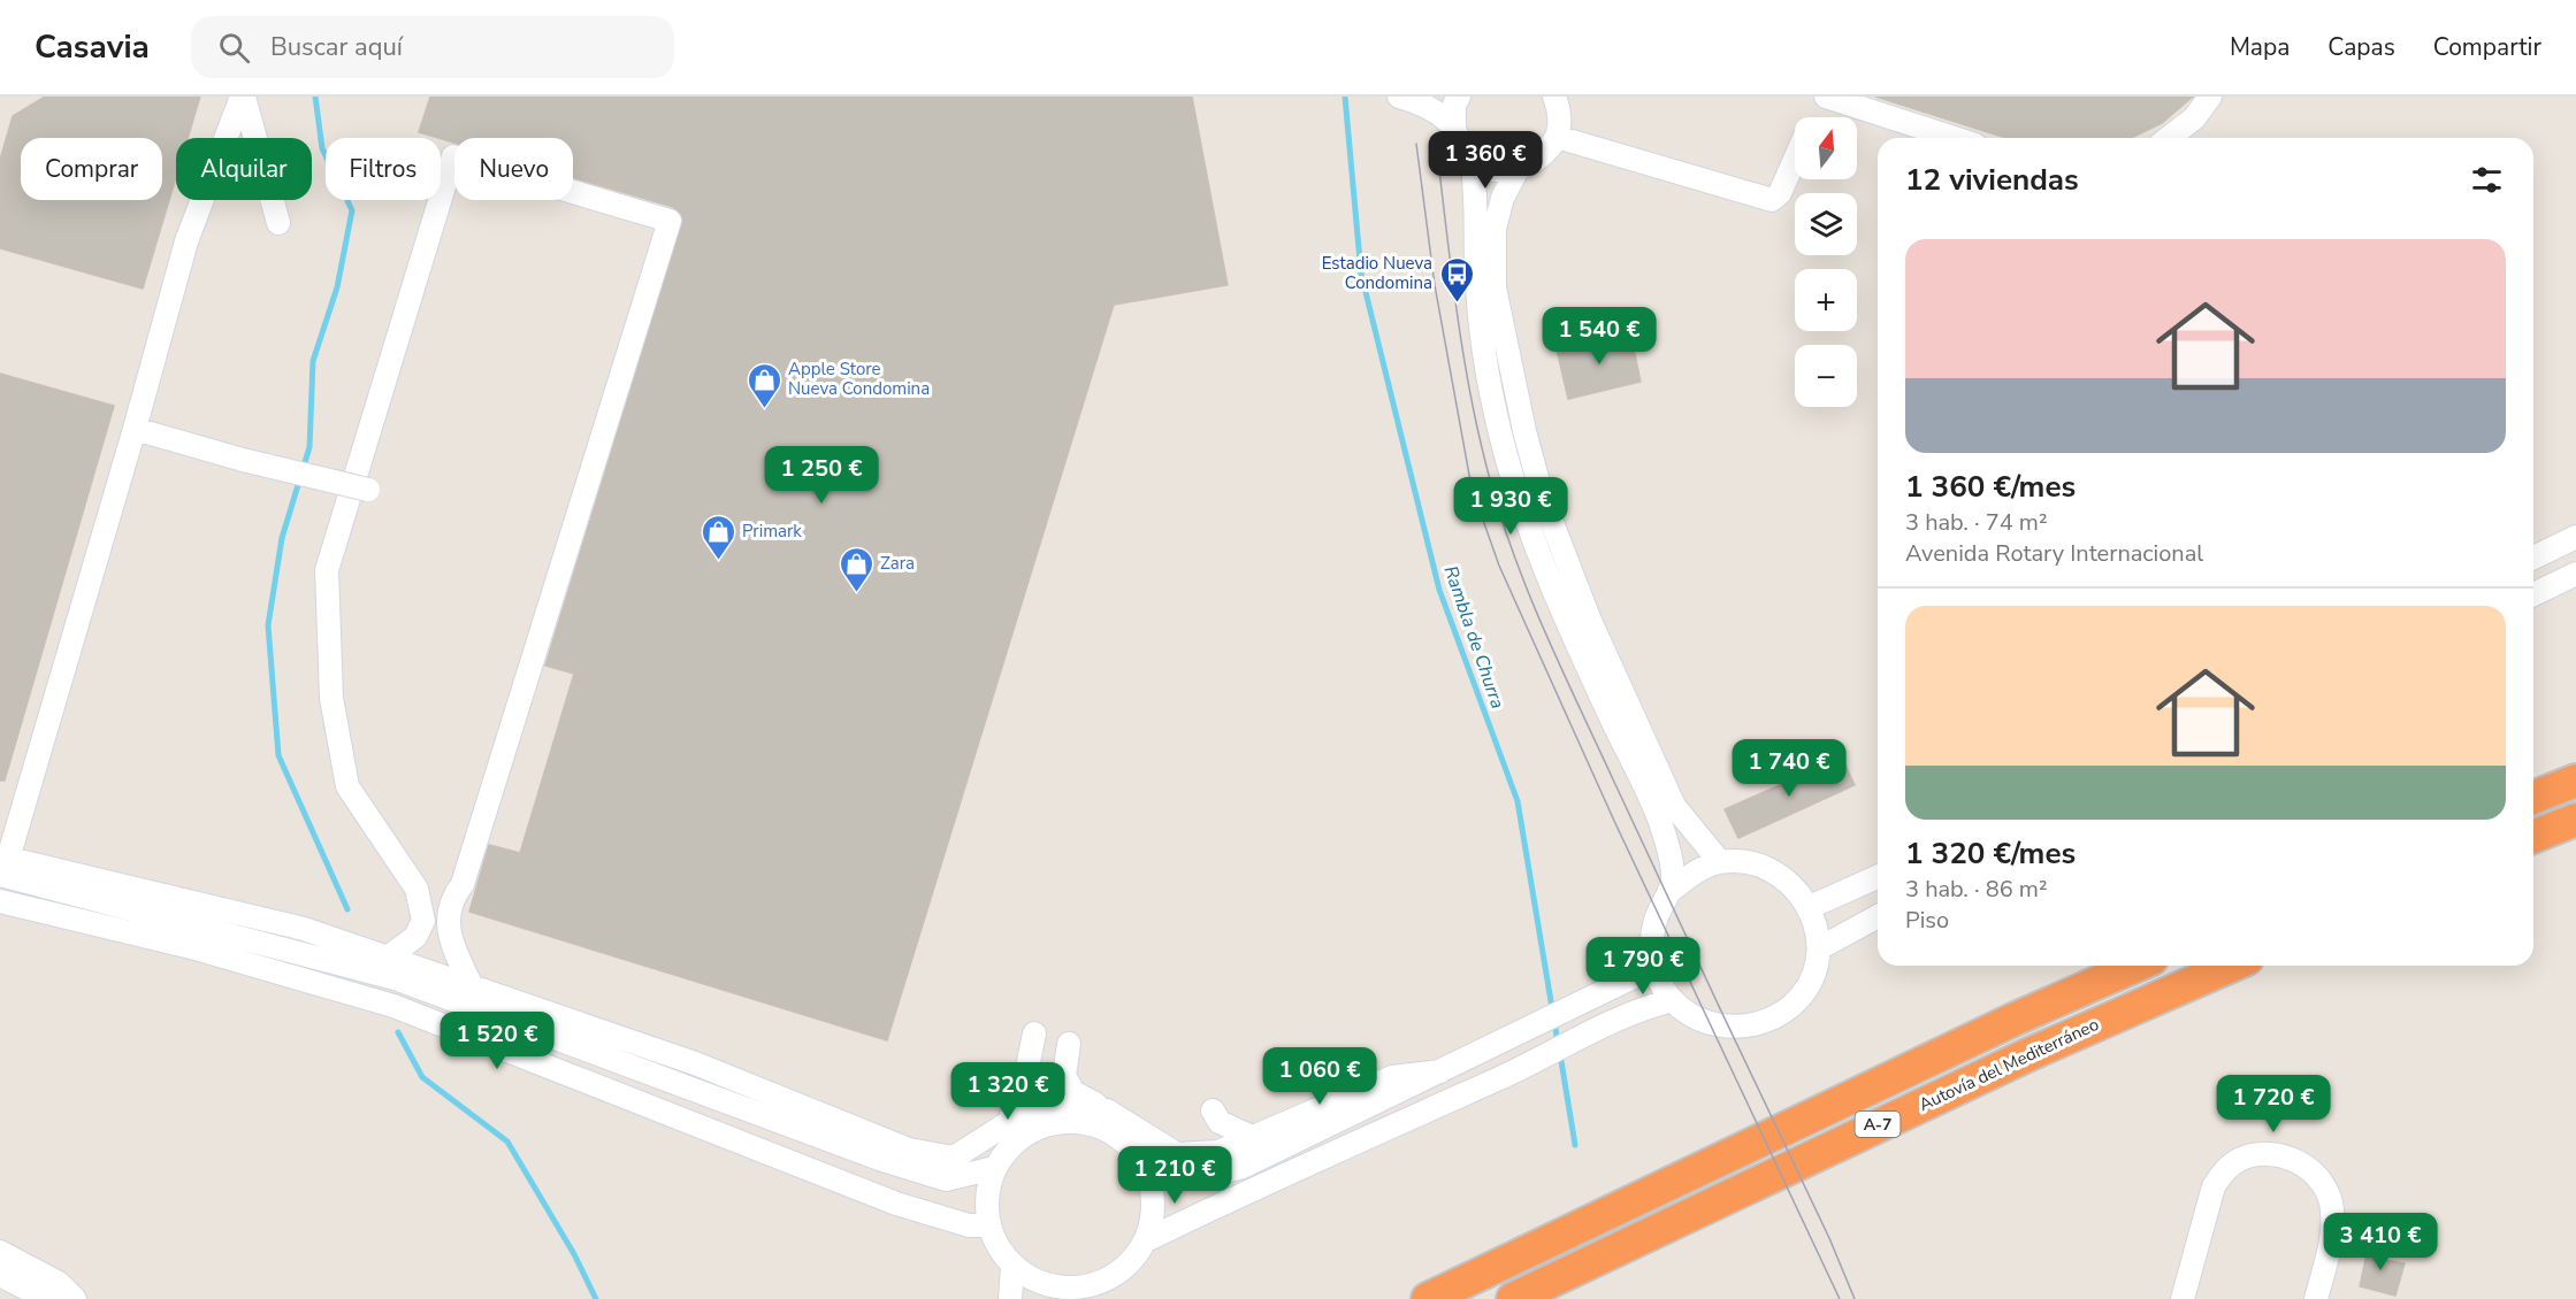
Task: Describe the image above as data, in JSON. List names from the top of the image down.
{
  "streets": {
    "highway": ["Autovía del Mediterráneo", "A-7"]
  },
  "water": ["Rambla de Churra"],
  "places": {
    "bus stop": ["Estadio Nueva Condomina"],
    "shop": ["Apple Store Nueva Condomina", "Primark", "Zara"]
  },
  "north": "top",
  "page": {
    "header": "Casavia",
    "search": "Buscar aquí",
    "nav": ["Mapa", "Capas", "Compartir"],
    "map_buttons": ["+", "−"],
    "price": [
      "1 360 €",
      "1 540 €",
      "1 250 €",
      "1 930 €",
      "1 740 €",
      "1 790 €",
      "1 520 €",
      "1 060 €",
      "1 320 €",
      "1 720 €",
      "1 210 €",
      "3 410 €"
    ],
    "chip": [
      "Comprar",
      "Alquilar",
      "Filtros",
      "Nuevo"
    ],
    "heading": "12 viviendas",
    "list": [
      {
        "name": "1 360 €/mes",
        "note": "3 hab. · 74 m² · Avenida Rotary Internacional"
      },
      {
        "name": "1 320 €/mes",
        "note": "3 hab. · 86 m² · Piso"
      }
    ]
  }
}
